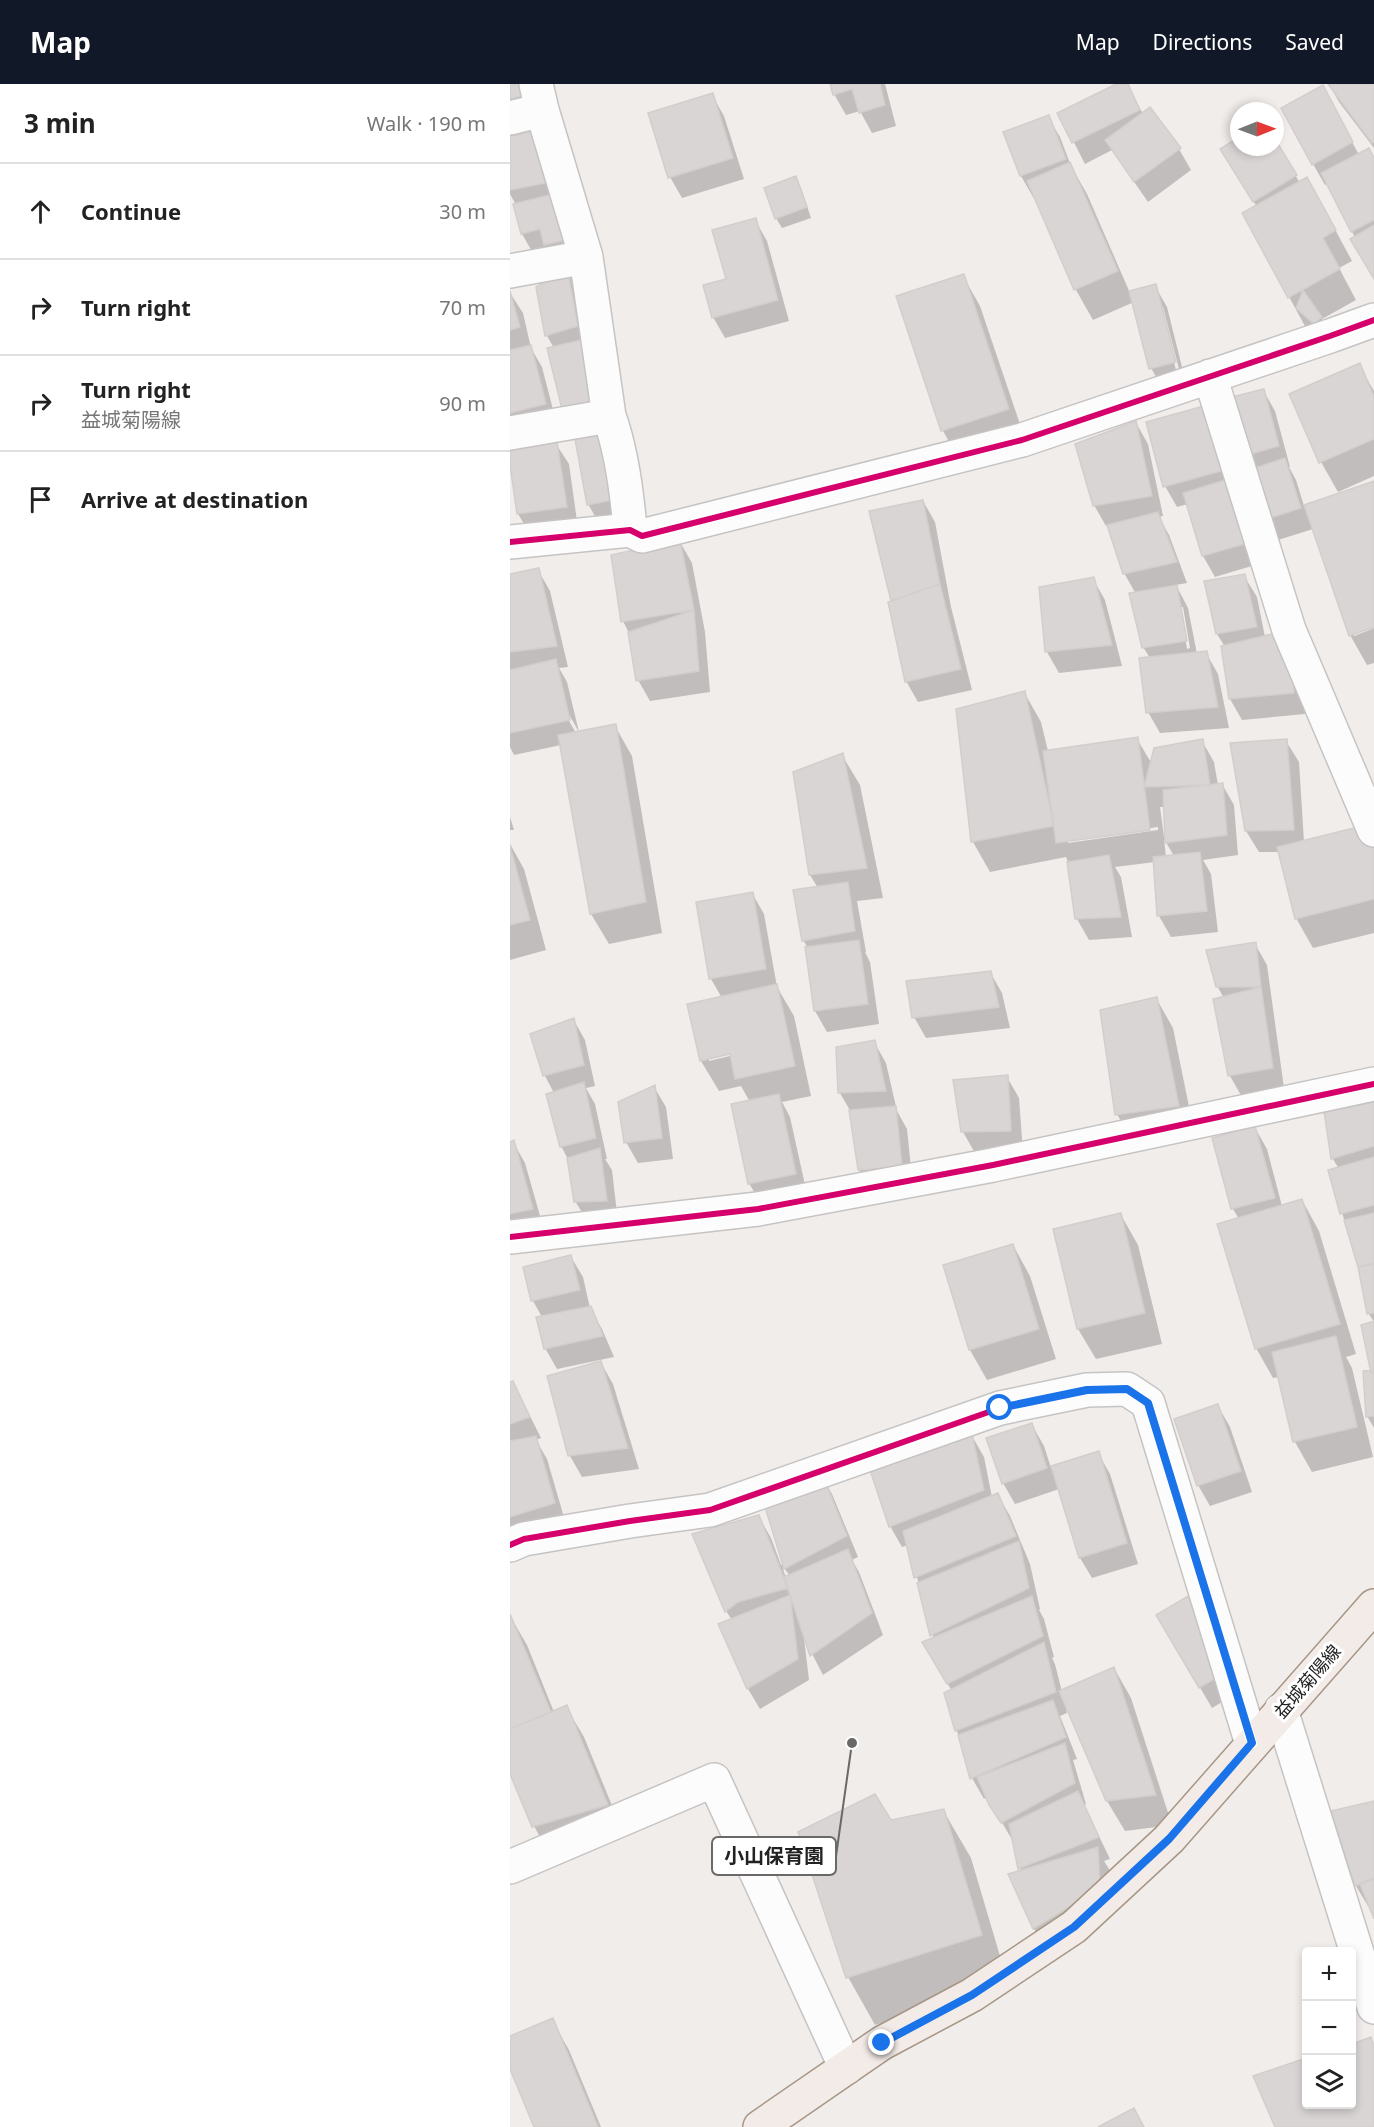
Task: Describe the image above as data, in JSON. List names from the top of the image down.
{
  "streets": {
    "main road": ["益城菊陽線"]
  },
  "places": ["小山保育園"],
  "north": "right",
  "page": {
    "header": "Map",
    "nav": ["Map", "Directions", "Saved"],
    "heading": ["3 min", "Walk · 190 m"],
    "list": [
      ["Continue", "30 m"],
      ["Turn right", "70 m"],
      ["Turn right", "益城菊陽線", "90 m"],
      "Arrive at destination"
    ],
    "map_buttons": ["+", "−"]
  }
}
